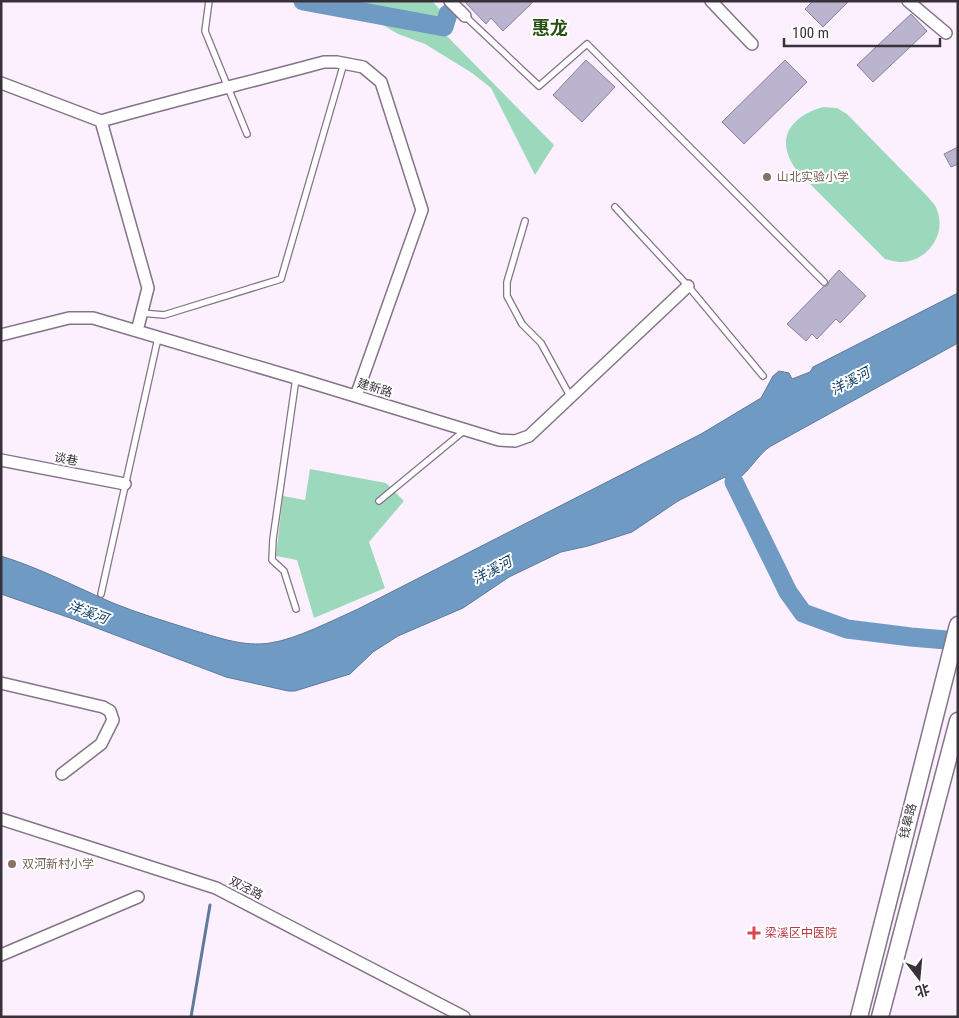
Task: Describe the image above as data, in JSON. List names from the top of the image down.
{
  "streets": {
    "main road": ["钱皋路"],
    "street": ["建新路", "谈巷", "双泾路"]
  },
  "districts": ["惠龙"],
  "water": ["洋溪河"],
  "places": {
    "other": ["山北实验小学", "双河新村小学"],
    "health": ["梁溪区中医院"]
  },
  "scale_bar": "100 m",
  "north": "bottom"
}
